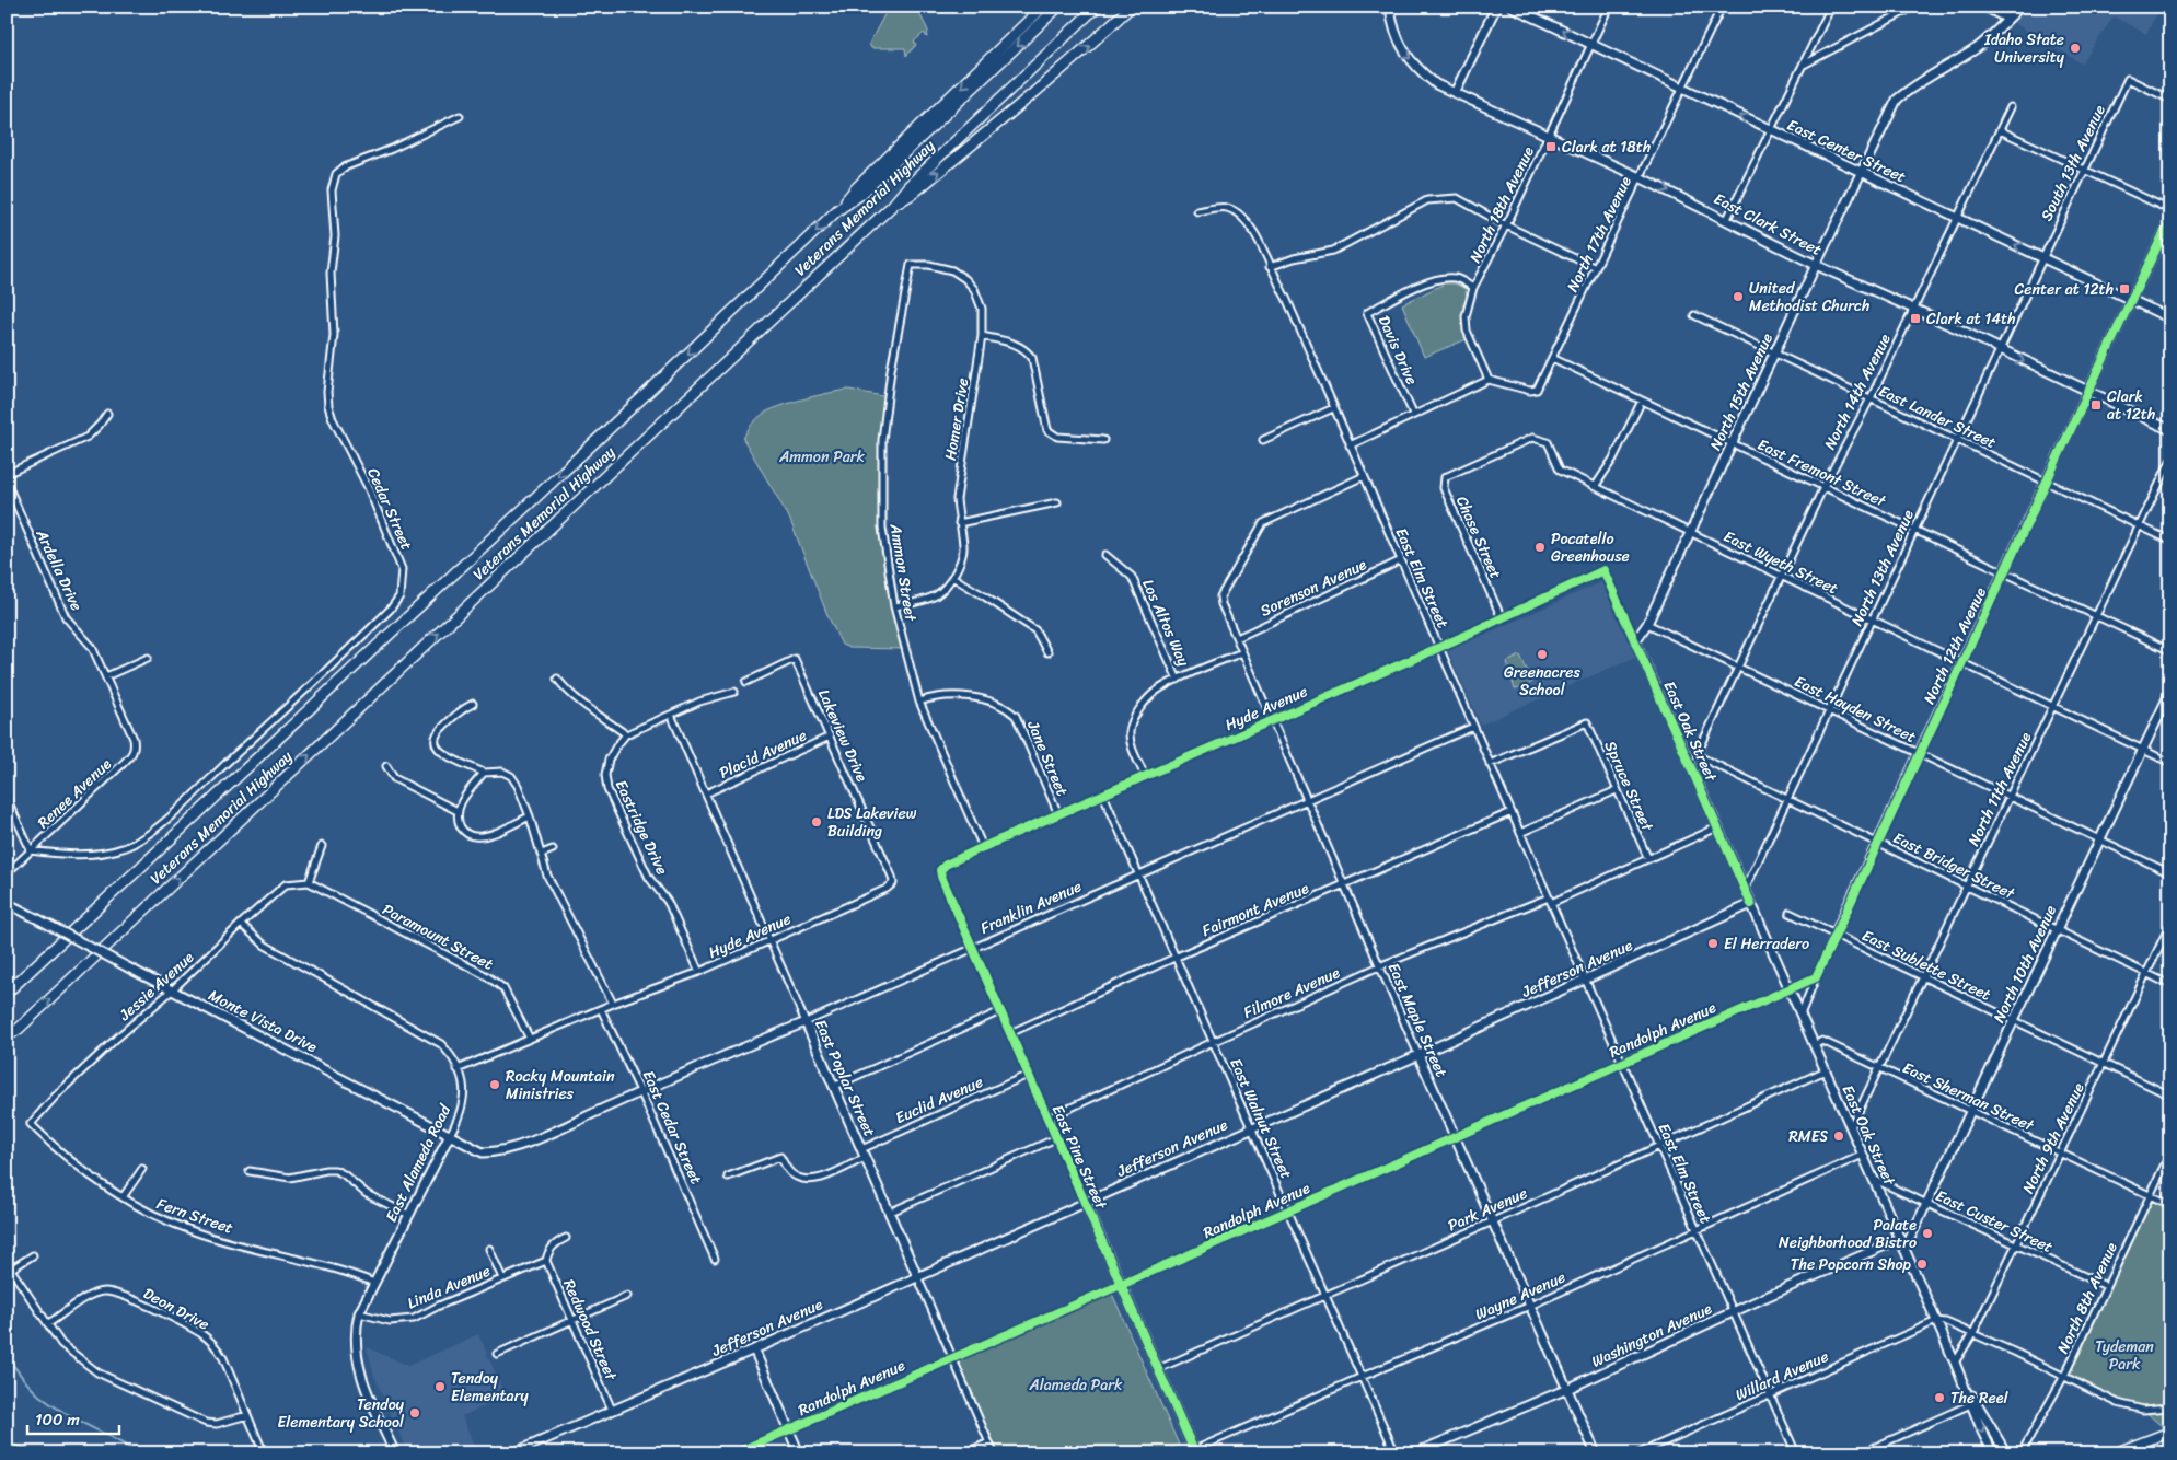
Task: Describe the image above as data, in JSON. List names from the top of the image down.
{
  "streets": {
    "highway": ["Veterans Memorial Highway"],
    "street": [
      "East Center Street",
      "South 13th Avenue",
      "North 18th Avenue",
      "East Clark Street",
      "North 17th Avenue",
      "Davis Drive",
      "North 15th Avenue",
      "North 14th Avenue",
      "East Lander Street",
      "Homer Drive",
      "East Fremont Street",
      "Cedar Street",
      "Chase Street",
      "East Wyeth Street",
      "North 13th Avenue",
      "Ardella Drive",
      "Ammon Street",
      "East Elm Street",
      "Sorenson Avenue",
      "Los Altos Way",
      "North 12th Avenue",
      "Hyde Avenue",
      "East Hayden Street",
      "East Oak Street",
      "Lakeview Drive",
      "Placid Avenue",
      "Jane Street",
      "Spruce Street",
      "North 11th Avenue",
      "Renee Avenue",
      "Eastridge Drive",
      "East Bridger Street",
      "Franklin Avenue",
      "Fairmont Avenue",
      "Paramount Street",
      "North 10th Avenue",
      "East Sublette Street",
      "Jefferson Avenue",
      "Jessie Avenue",
      "Filmore Avenue",
      "East Maple Street",
      "Monte Vista Drive",
      "Randolph Avenue",
      "East Poplar Street",
      "East Sherman Street",
      "Euclid Avenue",
      "East Walnut Street",
      "East Cedar Street",
      "North 9th Avenue",
      "East Pine Street",
      "East Alameda Road",
      "Park Avenue",
      "Fern Street",
      "East Custer Street",
      "Linda Avenue",
      "Wayne Avenue",
      "North 8th Avenue",
      "Deon Drive",
      "Redwood Street",
      "Washington Avenue",
      "Willard Avenue"
    ]
  },
  "crossings": [
    ["East Center Street", "South 13th Avenue"],
    ["East Center Street", "North 18th Avenue"],
    ["East Center Street", "North 17th Avenue"],
    ["East Center Street", "North 15th Avenue"],
    ["East Center Street", "North 14th Avenue"],
    ["East Center Street", "North 13th Avenue"],
    ["East Center Street", "North 12th Avenue"],
    ["South 13th Avenue", "North 13th Avenue"],
    ["North 18th Avenue", "East Clark Street"],
    ["North 18th Avenue", "North 17th Avenue"],
    ["North 18th Avenue", "Davis Drive"],
    ["East Clark Street", "North 17th Avenue"],
    ["East Clark Street", "North 15th Avenue"],
    ["East Clark Street", "North 14th Avenue"],
    ["East Clark Street", "North 13th Avenue"],
    ["East Clark Street", "North 12th Avenue"],
    ["North 17th Avenue", "East Fremont Street"],
    ["North 15th Avenue", "East Lander Street"],
    ["North 15th Avenue", "East Fremont Street"],
    ["North 15th Avenue", "East Wyeth Street"],
    ["North 15th Avenue", "East Hayden Street"],
    ["North 15th Avenue", "East Oak Street"],
    ["North 14th Avenue", "East Lander Street"],
    ["North 14th Avenue", "East Fremont Street"],
    ["North 14th Avenue", "East Wyeth Street"],
    ["North 14th Avenue", "East Hayden Street"],
    ["North 14th Avenue", "East Bridger Street"],
    ["East Lander Street", "North 13th Avenue"],
    ["East Lander Street", "North 12th Avenue"],
    ["East Lander Street", "North 11th Avenue"],
    ["Homer Drive", "Ammon Street"],
    ["East Fremont Street", "North 13th Avenue"],
    ["East Fremont Street", "North 12th Avenue"],
    ["East Fremont Street", "North 11th Avenue"],
    ["Cedar Street", "Renee Avenue"],
    ["Chase Street", "East Wyeth Street"],
    ["Chase Street", "Hyde Avenue"],
    ["East Wyeth Street", "North 13th Avenue"],
    ["East Wyeth Street", "North 12th Avenue"],
    ["East Wyeth Street", "North 11th Avenue"],
    ["East Wyeth Street", "North 10th Avenue"],
    ["North 13th Avenue", "East Hayden Street"],
    ["North 13th Avenue", "East Oak Street"],
    ["North 13th Avenue", "East Bridger Street"],
    ["Ardella Drive", "Renee Avenue"],
    ["Ammon Street", "Hyde Avenue"],
    ["Ammon Street", "Jane Street"],
    ["East Elm Street", "Sorenson Avenue"],
    ["East Elm Street", "Hyde Avenue"],
    ["East Elm Street", "Spruce Street"],
    ["East Elm Street", "Franklin Avenue"],
    ["East Elm Street", "Fairmont Avenue"],
    ["East Elm Street", "Jefferson Avenue"],
    ["East Elm Street", "Filmore Avenue"],
    ["East Elm Street", "East Maple Street"],
    ["East Elm Street", "Randolph Avenue"],
    ["East Elm Street", "Park Avenue"],
    ["East Elm Street", "Wayne Avenue"],
    ["East Elm Street", "Washington Avenue"],
    ["East Elm Street", "Willard Avenue"],
    ["Sorenson Avenue", "East Maple Street"],
    ["North 12th Avenue", "East Hayden Street"],
    ["North 12th Avenue", "East Oak Street"],
    ["North 12th Avenue", "East Bridger Street"],
    ["North 12th Avenue", "East Sublette Street"],
    ["Hyde Avenue", "East Oak Street"],
    ["Hyde Avenue", "Lakeview Drive"],
    ["Hyde Avenue", "Jane Street"],
    ["Hyde Avenue", "Eastridge Drive"],
    ["Hyde Avenue", "East Maple Street"],
    ["Hyde Avenue", "East Poplar Street"],
    ["Hyde Avenue", "East Walnut Street"],
    ["Hyde Avenue", "East Cedar Street"],
    ["Hyde Avenue", "East Pine Street"],
    ["East Hayden Street", "North 11th Avenue"],
    ["East Hayden Street", "North 10th Avenue"],
    ["East Oak Street", "North 11th Avenue"],
    ["East Oak Street", "North 10th Avenue"],
    ["East Oak Street", "Jefferson Avenue"],
    ["East Oak Street", "Filmore Avenue"],
    ["East Oak Street", "Randolph Avenue"],
    ["East Oak Street", "East Sherman Street"],
    ["East Oak Street", "North 9th Avenue"],
    ["East Oak Street", "Park Avenue"],
    ["East Oak Street", "East Custer Street"],
    ["East Oak Street", "Wayne Avenue"],
    ["East Oak Street", "Washington Avenue"],
    ["East Oak Street", "Willard Avenue"],
    ["Lakeview Drive", "Placid Avenue"],
    ["Placid Avenue", "East Poplar Street"],
    ["Spruce Street", "Filmore Avenue"],
    ["North 11th Avenue", "East Bridger Street"],
    ["North 11th Avenue", "East Sublette Street"],
    ["North 11th Avenue", "East Sherman Street"],
    ["East Bridger Street", "North 10th Avenue"],
    ["East Bridger Street", "North 9th Avenue"],
    ["Franklin Avenue", "East Maple Street"],
    ["Franklin Avenue", "Monte Vista Drive"],
    ["Franklin Avenue", "East Poplar Street"],
    ["Franklin Avenue", "East Walnut Street"],
    ["Franklin Avenue", "East Cedar Street"],
    ["Franklin Avenue", "East Pine Street"],
    ["Fairmont Avenue", "East Maple Street"],
    ["Fairmont Avenue", "East Walnut Street"],
    ["Fairmont Avenue", "East Pine Street"],
    ["Paramount Street", "Jessie Avenue"],
    ["North 10th Avenue", "East Sublette Street"],
    ["North 10th Avenue", "East Sherman Street"],
    ["North 10th Avenue", "East Custer Street"],
    ["East Sublette Street", "North 9th Avenue"],
    ["Jefferson Avenue", "East Maple Street"],
    ["Jefferson Avenue", "East Poplar Street"],
    ["Jefferson Avenue", "East Walnut Street"],
    ["Jefferson Avenue", "East Pine Street"],
    ["Jefferson Avenue", "Redwood Street"],
    ["Jessie Avenue", "Monte Vista Drive"],
    ["Jessie Avenue", "East Alameda Road"],
    ["Jessie Avenue", "Fern Street"],
    ["Filmore Avenue", "East Maple Street"],
    ["Filmore Avenue", "East Walnut Street"],
    ["Filmore Avenue", "East Pine Street"],
    ["East Maple Street", "Randolph Avenue"],
    ["East Maple Street", "Park Avenue"],
    ["East Maple Street", "Wayne Avenue"],
    ["East Maple Street", "Washington Avenue"],
    ["Monte Vista Drive", "East Alameda Road"],
    ["Randolph Avenue", "East Poplar Street"],
    ["Randolph Avenue", "East Walnut Street"],
    ["Randolph Avenue", "East Pine Street"],
    ["East Poplar Street", "Euclid Avenue"],
    ["East Sherman Street", "North 9th Avenue"],
    ["East Sherman Street", "North 8th Avenue"],
    ["Euclid Avenue", "East Pine Street"],
    ["East Walnut Street", "Park Avenue"],
    ["East Walnut Street", "Wayne Avenue"],
    ["North 9th Avenue", "East Custer Street"],
    ["East Pine Street", "Park Avenue"],
    ["East Pine Street", "Wayne Avenue"],
    ["East Alameda Road", "Fern Street"],
    ["East Alameda Road", "Linda Avenue"],
    ["East Custer Street", "North 8th Avenue"],
    ["Linda Avenue", "Redwood Street"]
  ],
  "one_way": ["East Center Street"],
  "parks": ["Ammon Park", "Tydeman Park", "Alameda Park"],
  "places": {
    "other": [
      "Idaho State University",
      "United Methodist Church",
      "Pocatello Greenhouse",
      "Greenacres School",
      "LDS Lakeview Building",
      "El Herradero",
      "Rocky Mountain Ministries",
      "RMES",
      "Palate Neighborhood Bistro",
      "The Popcorn Shop",
      "Tendoy Elementary",
      "The Reel",
      "Tendoy Elementary School"
    ],
    "transit": [
      "Clark at 18th",
      "Center at 12th",
      "Clark at 14th",
      "Clark at 12th"
    ]
  },
  "scale_bar": "100 m"
}
